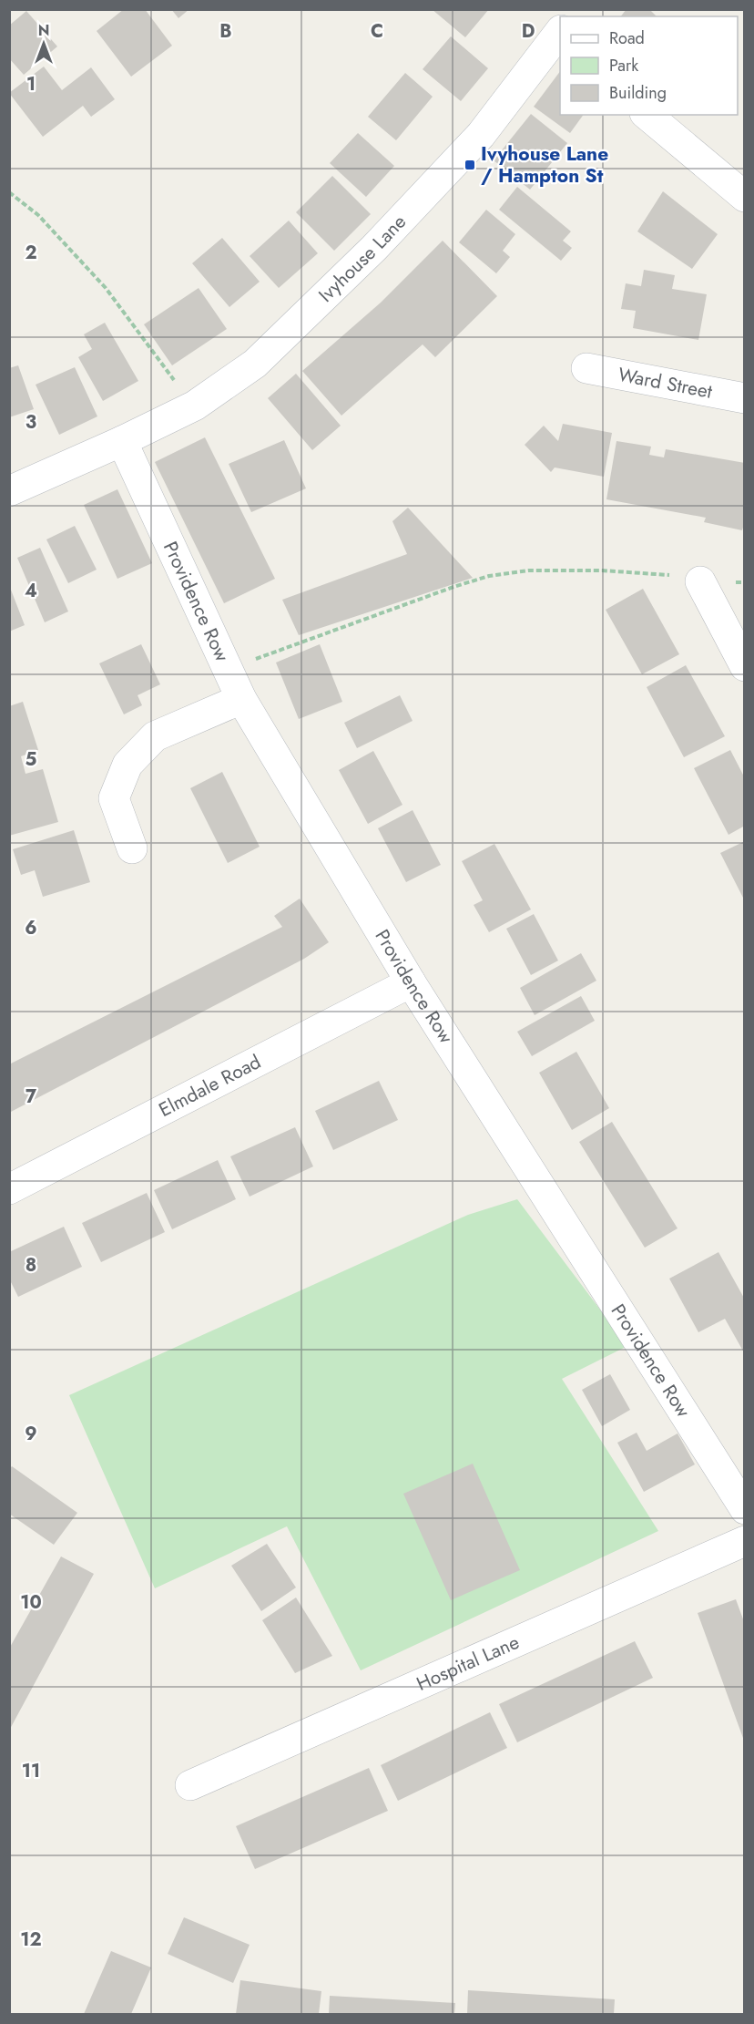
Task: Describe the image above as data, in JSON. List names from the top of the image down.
{
  "streets": {
    "street": [
      "Ivyhouse Lane",
      "Ward Street",
      "Providence Row",
      "Elmdale Road",
      "Hospital Lane"
    ]
  },
  "crossings": [
    ["Ivyhouse Lane", "Providence Row"],
    ["Providence Row", "Elmdale Road"]
  ],
  "places": {
    "transit": ["Ivyhouse Lane / Hampton St"]
  },
  "legend": ["Road", "Park", "Building"],
  "north": "top",
  "grid": {
    "columns": ["B", "C", "D"],
    "rows": [
      "1",
      "2",
      "3",
      "4",
      "5",
      "6",
      "7",
      "8",
      "9",
      "10",
      "11",
      "12"
    ]
  }
}
